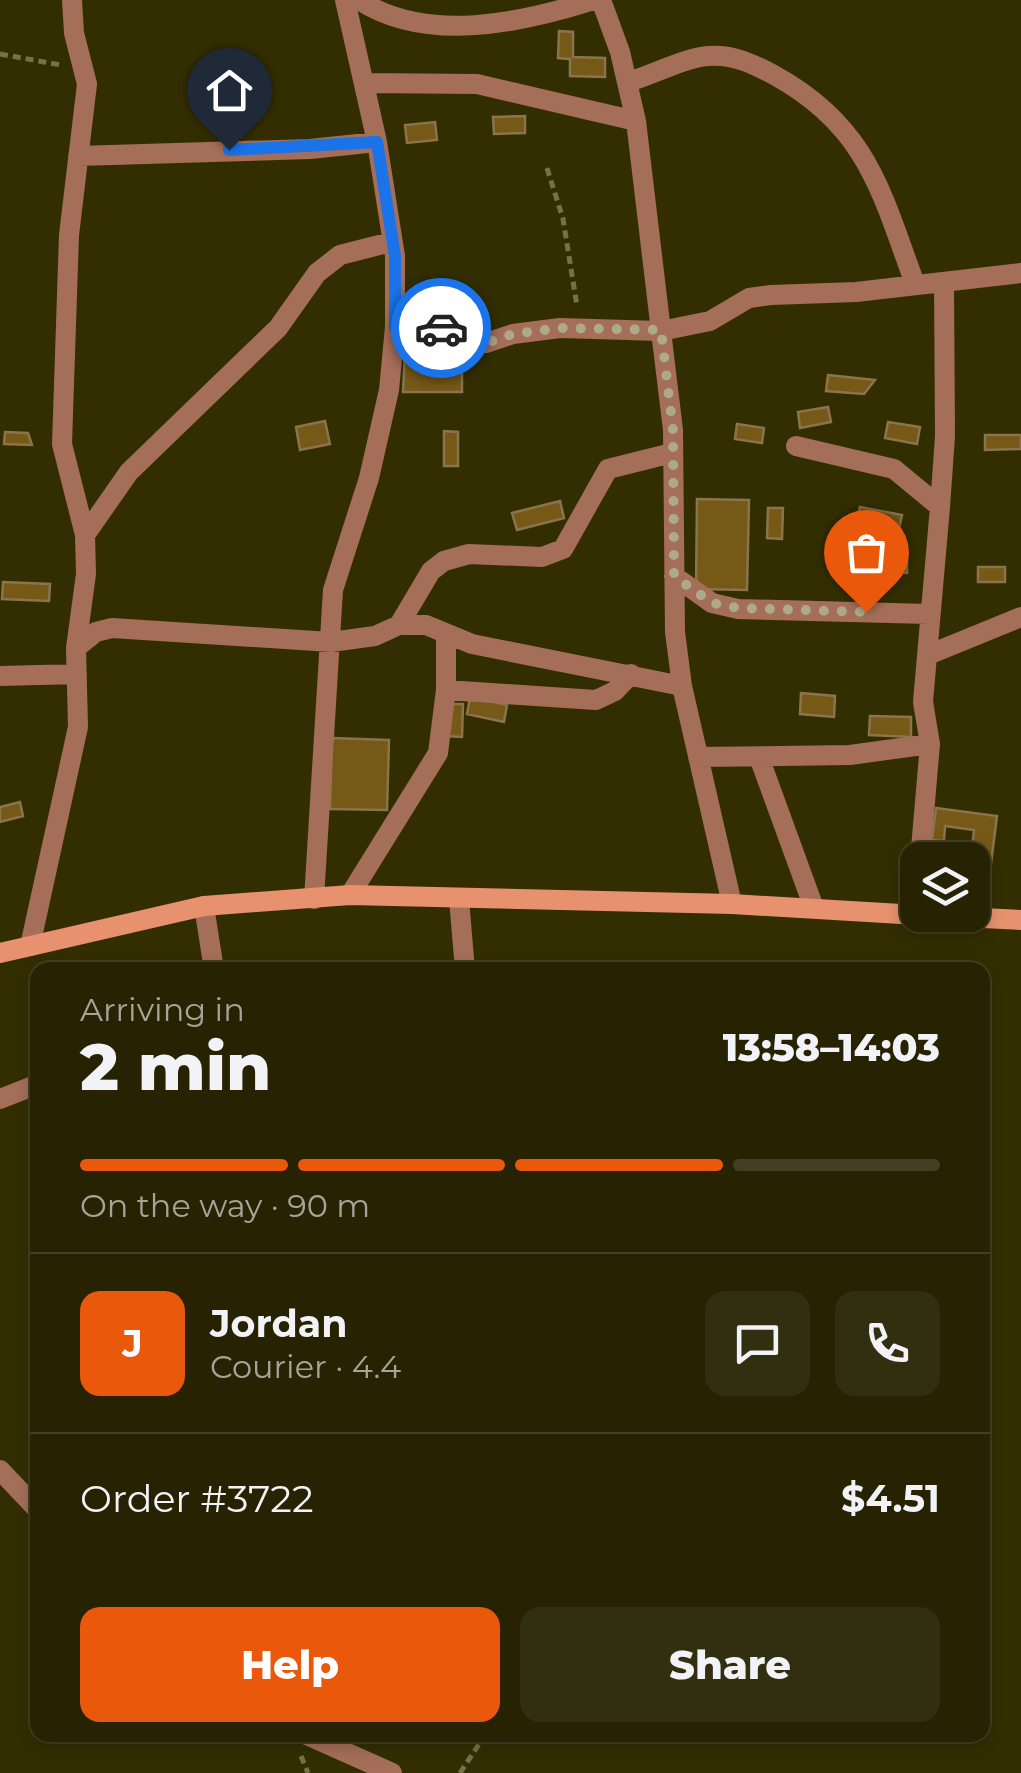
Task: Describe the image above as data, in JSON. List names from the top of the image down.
{
  "page": {
    "heading": ["2 min", "Arriving in", "13:58–14:03"],
    "panel": [
      "Jordan",
      "Courier · 4.4",
      "Order #3722",
      "$4.51"
    ],
    "bar": "On the way · 90 m",
    "round": "J",
    "buttons": ["Help", "Share"]
  }
}
